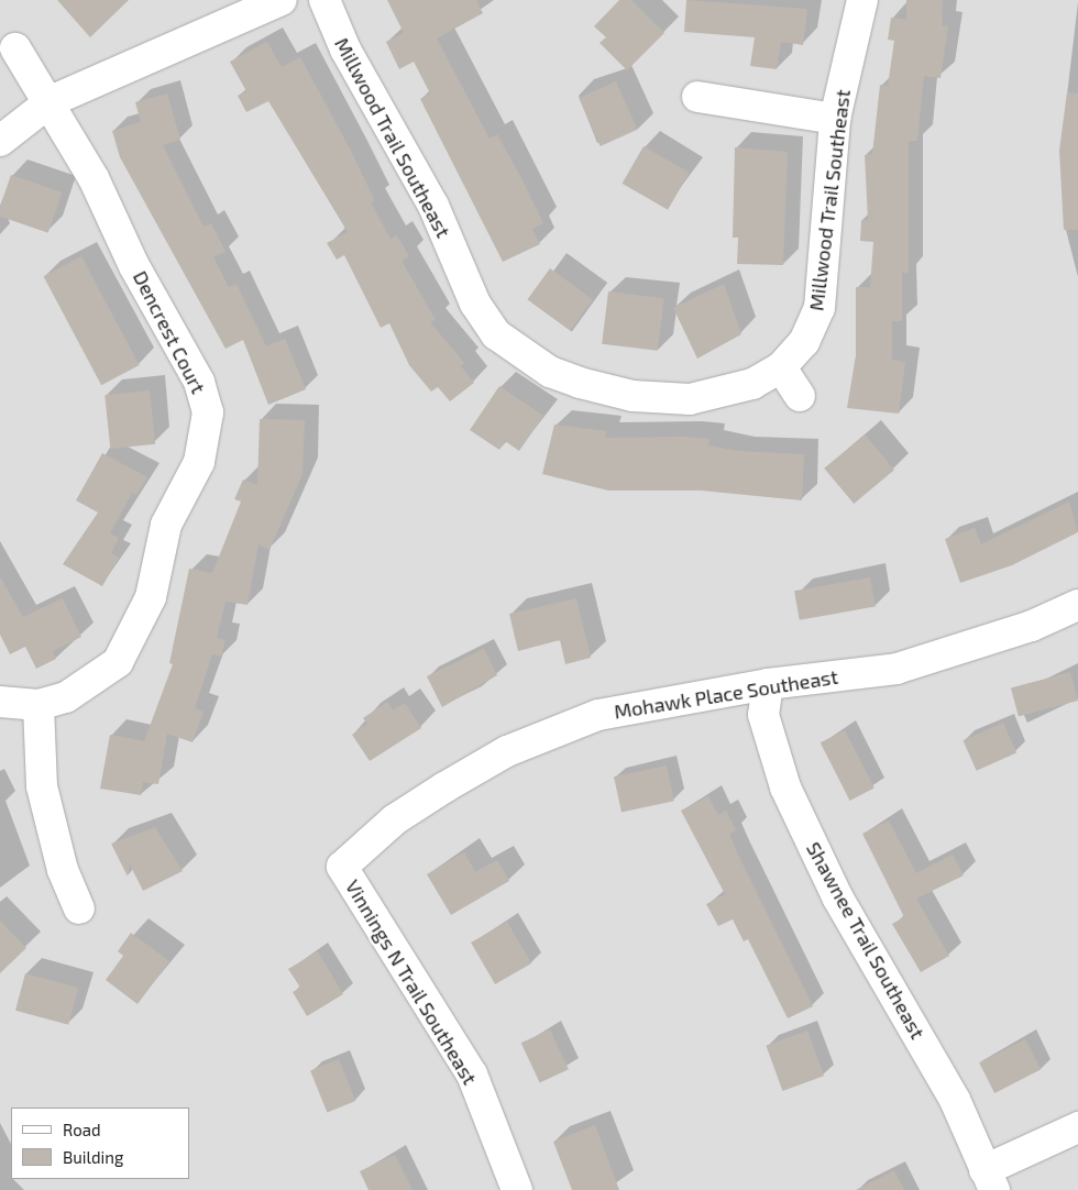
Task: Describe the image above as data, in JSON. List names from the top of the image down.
{
  "streets": {
    "street": [
      "Millwood Trail Southeast",
      "Dencrest Court",
      "Mohawk Place Southeast",
      "Shawnee Trail Southeast",
      "Vinnings N Trail Southeast"
    ]
  },
  "crossings": [
    ["Mohawk Place Southeast", "Shawnee Trail Southeast"],
    ["Mohawk Place Southeast", "Vinnings N Trail Southeast"]
  ],
  "legend": ["Road", "Building"]
}
